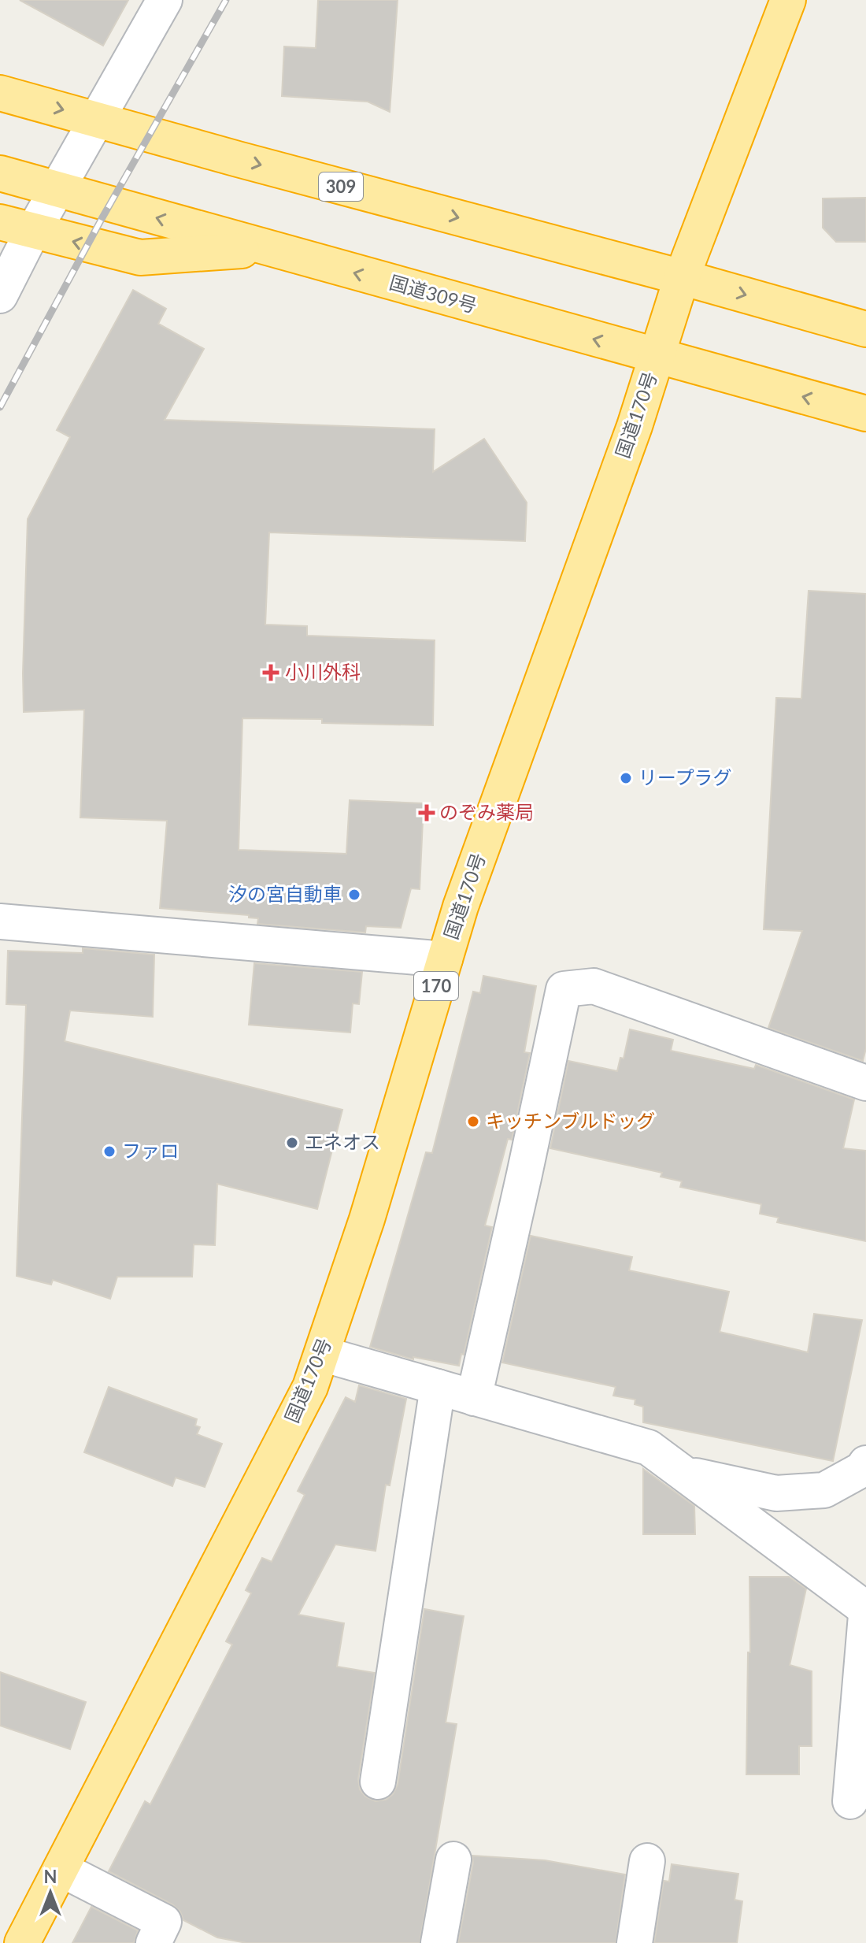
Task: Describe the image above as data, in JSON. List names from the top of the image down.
{
  "streets": {
    "highway": [
      "309",
      "国道309号",
      "国道170号",
      "170"
    ]
  },
  "crossings": [
    ["309", "国道170号"],
    ["国道309号", "国道170号"]
  ],
  "places": {
    "health": ["小川外科", "のぞみ薬局"],
    "other": [
      "リープラグ",
      "汐の宮自動車",
      "キッチンブルドッグ",
      "エネオス",
      "ファロ"
    ]
  },
  "north": "top"
}
